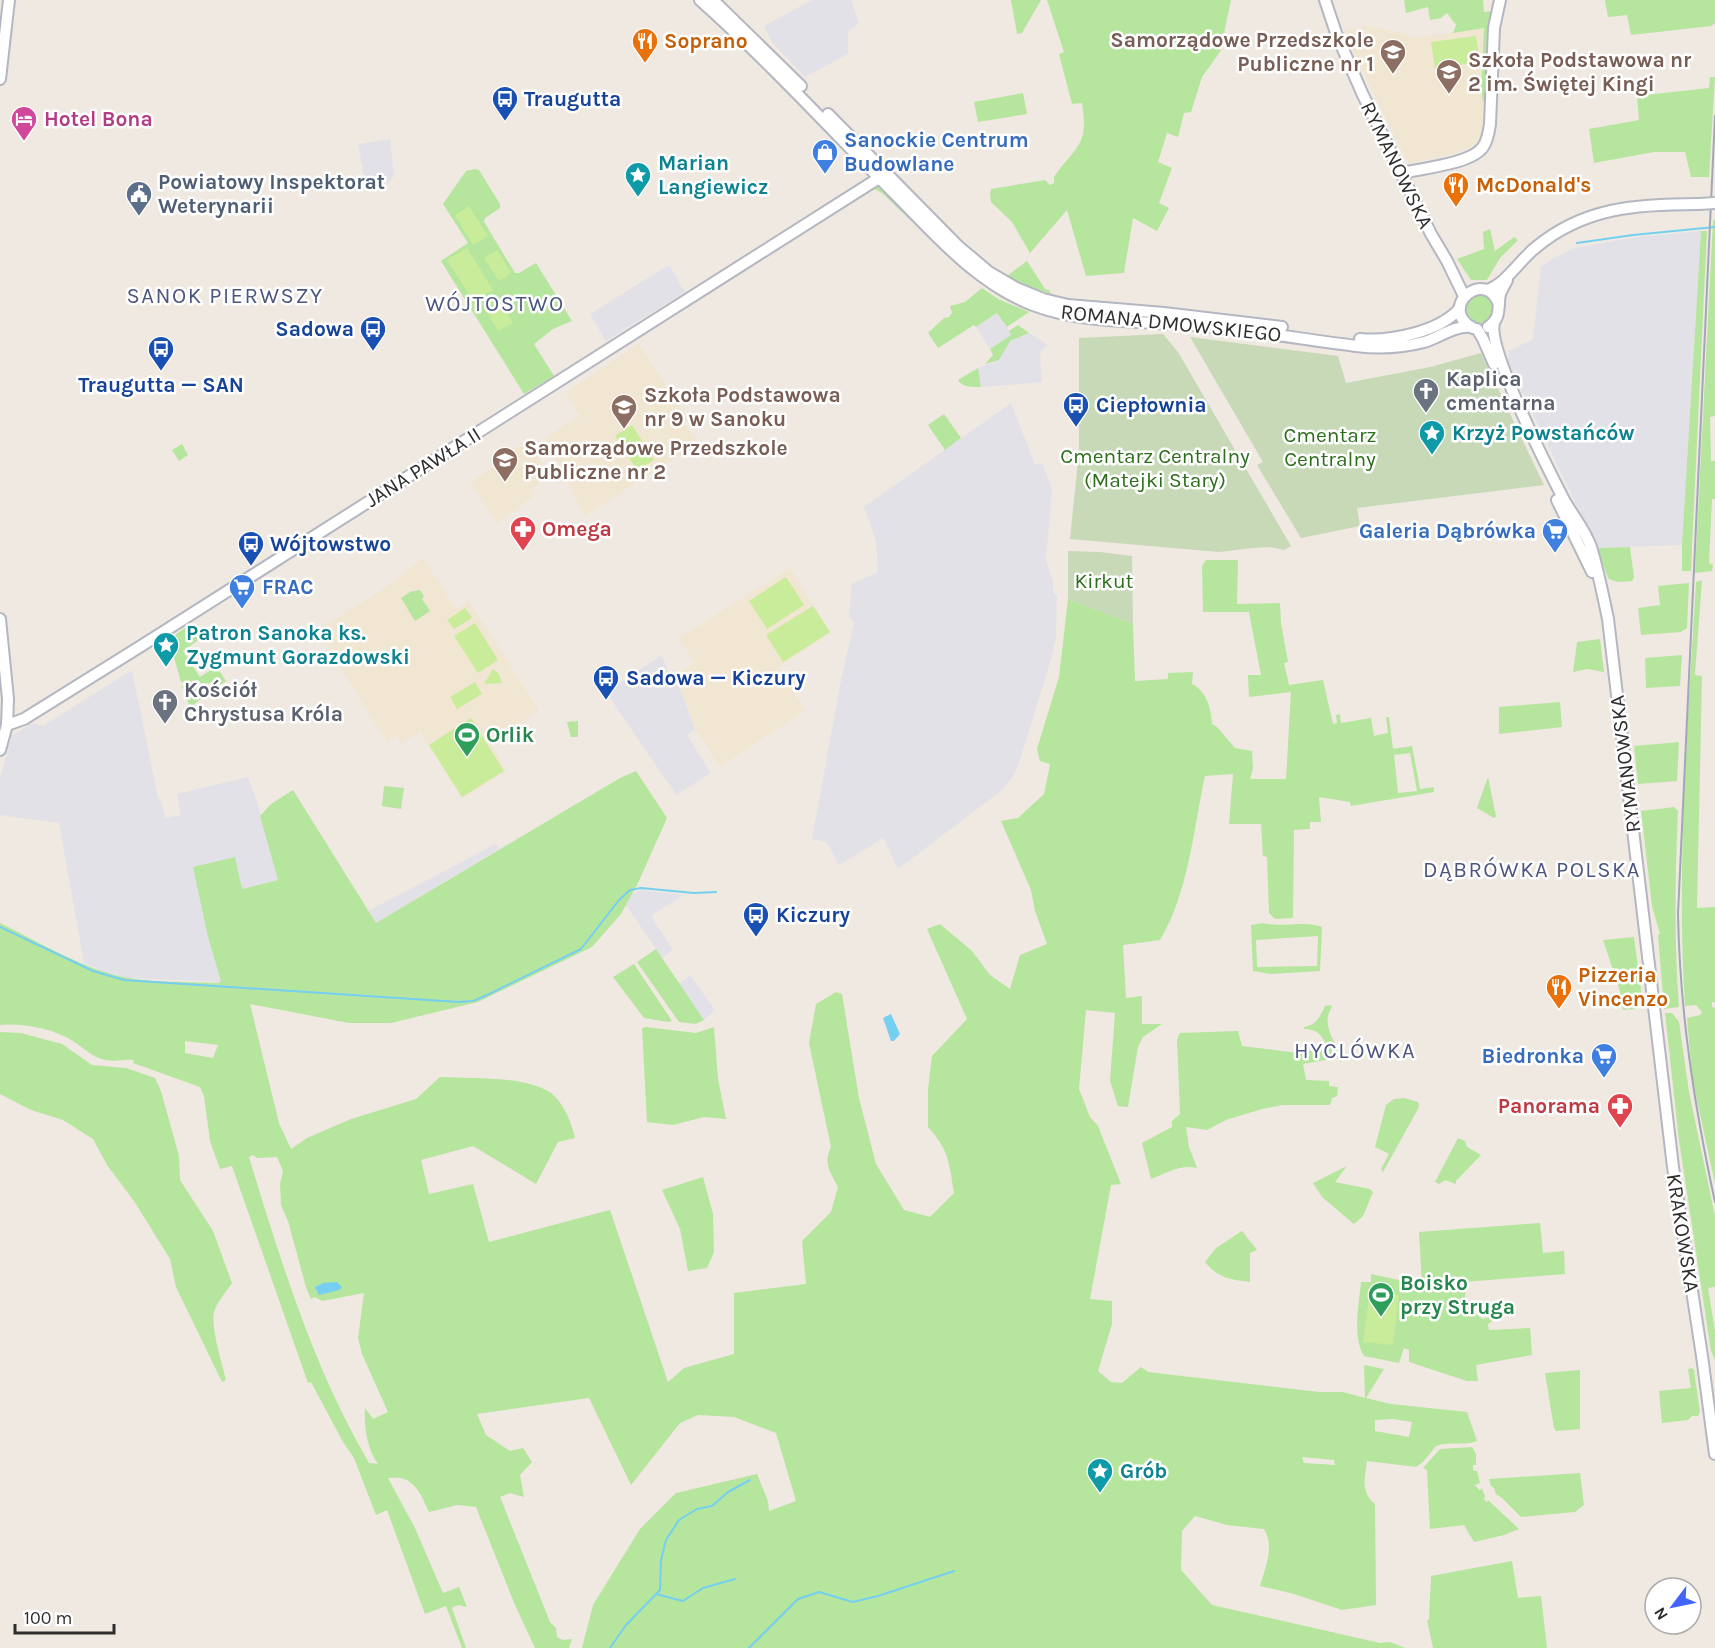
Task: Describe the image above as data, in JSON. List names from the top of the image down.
{
  "streets": {
    "main road": [
      "RYMANOWSKA",
      "ROMANA DMOWSKIEGO",
      "JANA PAWŁA II",
      "KRAKOWSKA"
    ]
  },
  "crossings": [
    ["RYMANOWSKA", "ROMANA DMOWSKIEGO"],
    ["RYMANOWSKA", "KRAKOWSKA"],
    ["ROMANA DMOWSKIEGO", "JANA PAWŁA II"]
  ],
  "districts": [
    "SANOK PIERWSZY",
    "WÓJTOSTWO",
    "DĄBRÓWKA POLSKA",
    "HYCLÓWKA"
  ],
  "parks": ["Cmentarz Centralny", "Cmentarz Centralny (Matejki Stary)", "Kirkut"],
  "places": {
    "restaurant": ["Soprano", "McDonald's", "Pizzeria Vincenzo"],
    "school or university": [
      "Samorządowe Przedszkole Publiczne nr 1",
      "Szkoła Podstawowa nr 2 im. Świętej Kingi",
      "Szkoła Podstawowa nr 9 w Sanoku",
      "Samorządowe Przedszkole Publiczne nr 2"
    ],
    "bus stop": [
      "Traugutta",
      "Sadowa",
      "Traugutta — SAN",
      "Ciepłownia",
      "Wójtowstwo",
      "Sadowa — Kiczury",
      "Kiczury"
    ],
    "hotel": ["Hotel Bona"],
    "shop": ["Sanockie Centrum Budowlane"],
    "place": [
      "Marian Langiewicz",
      "Krzyż Powstańców",
      "Patron Sanoka ks. Zygmunt Gorazdowski",
      "Grób"
    ],
    "public building": ["Powiatowy Inspektorat Weterynarii"],
    "church": ["Kaplica cmentarna", "Kościół Chrystusa Króla"],
    "pharmacy": ["Omega", "Panorama"],
    "supermarket": ["Galeria Dąbrówka", "FRAC", "Biedronka"],
    "sports": ["Orlik", "Boisko przy Struga"]
  },
  "scale_bar": "100 m",
  "north": "bottom left"
}
